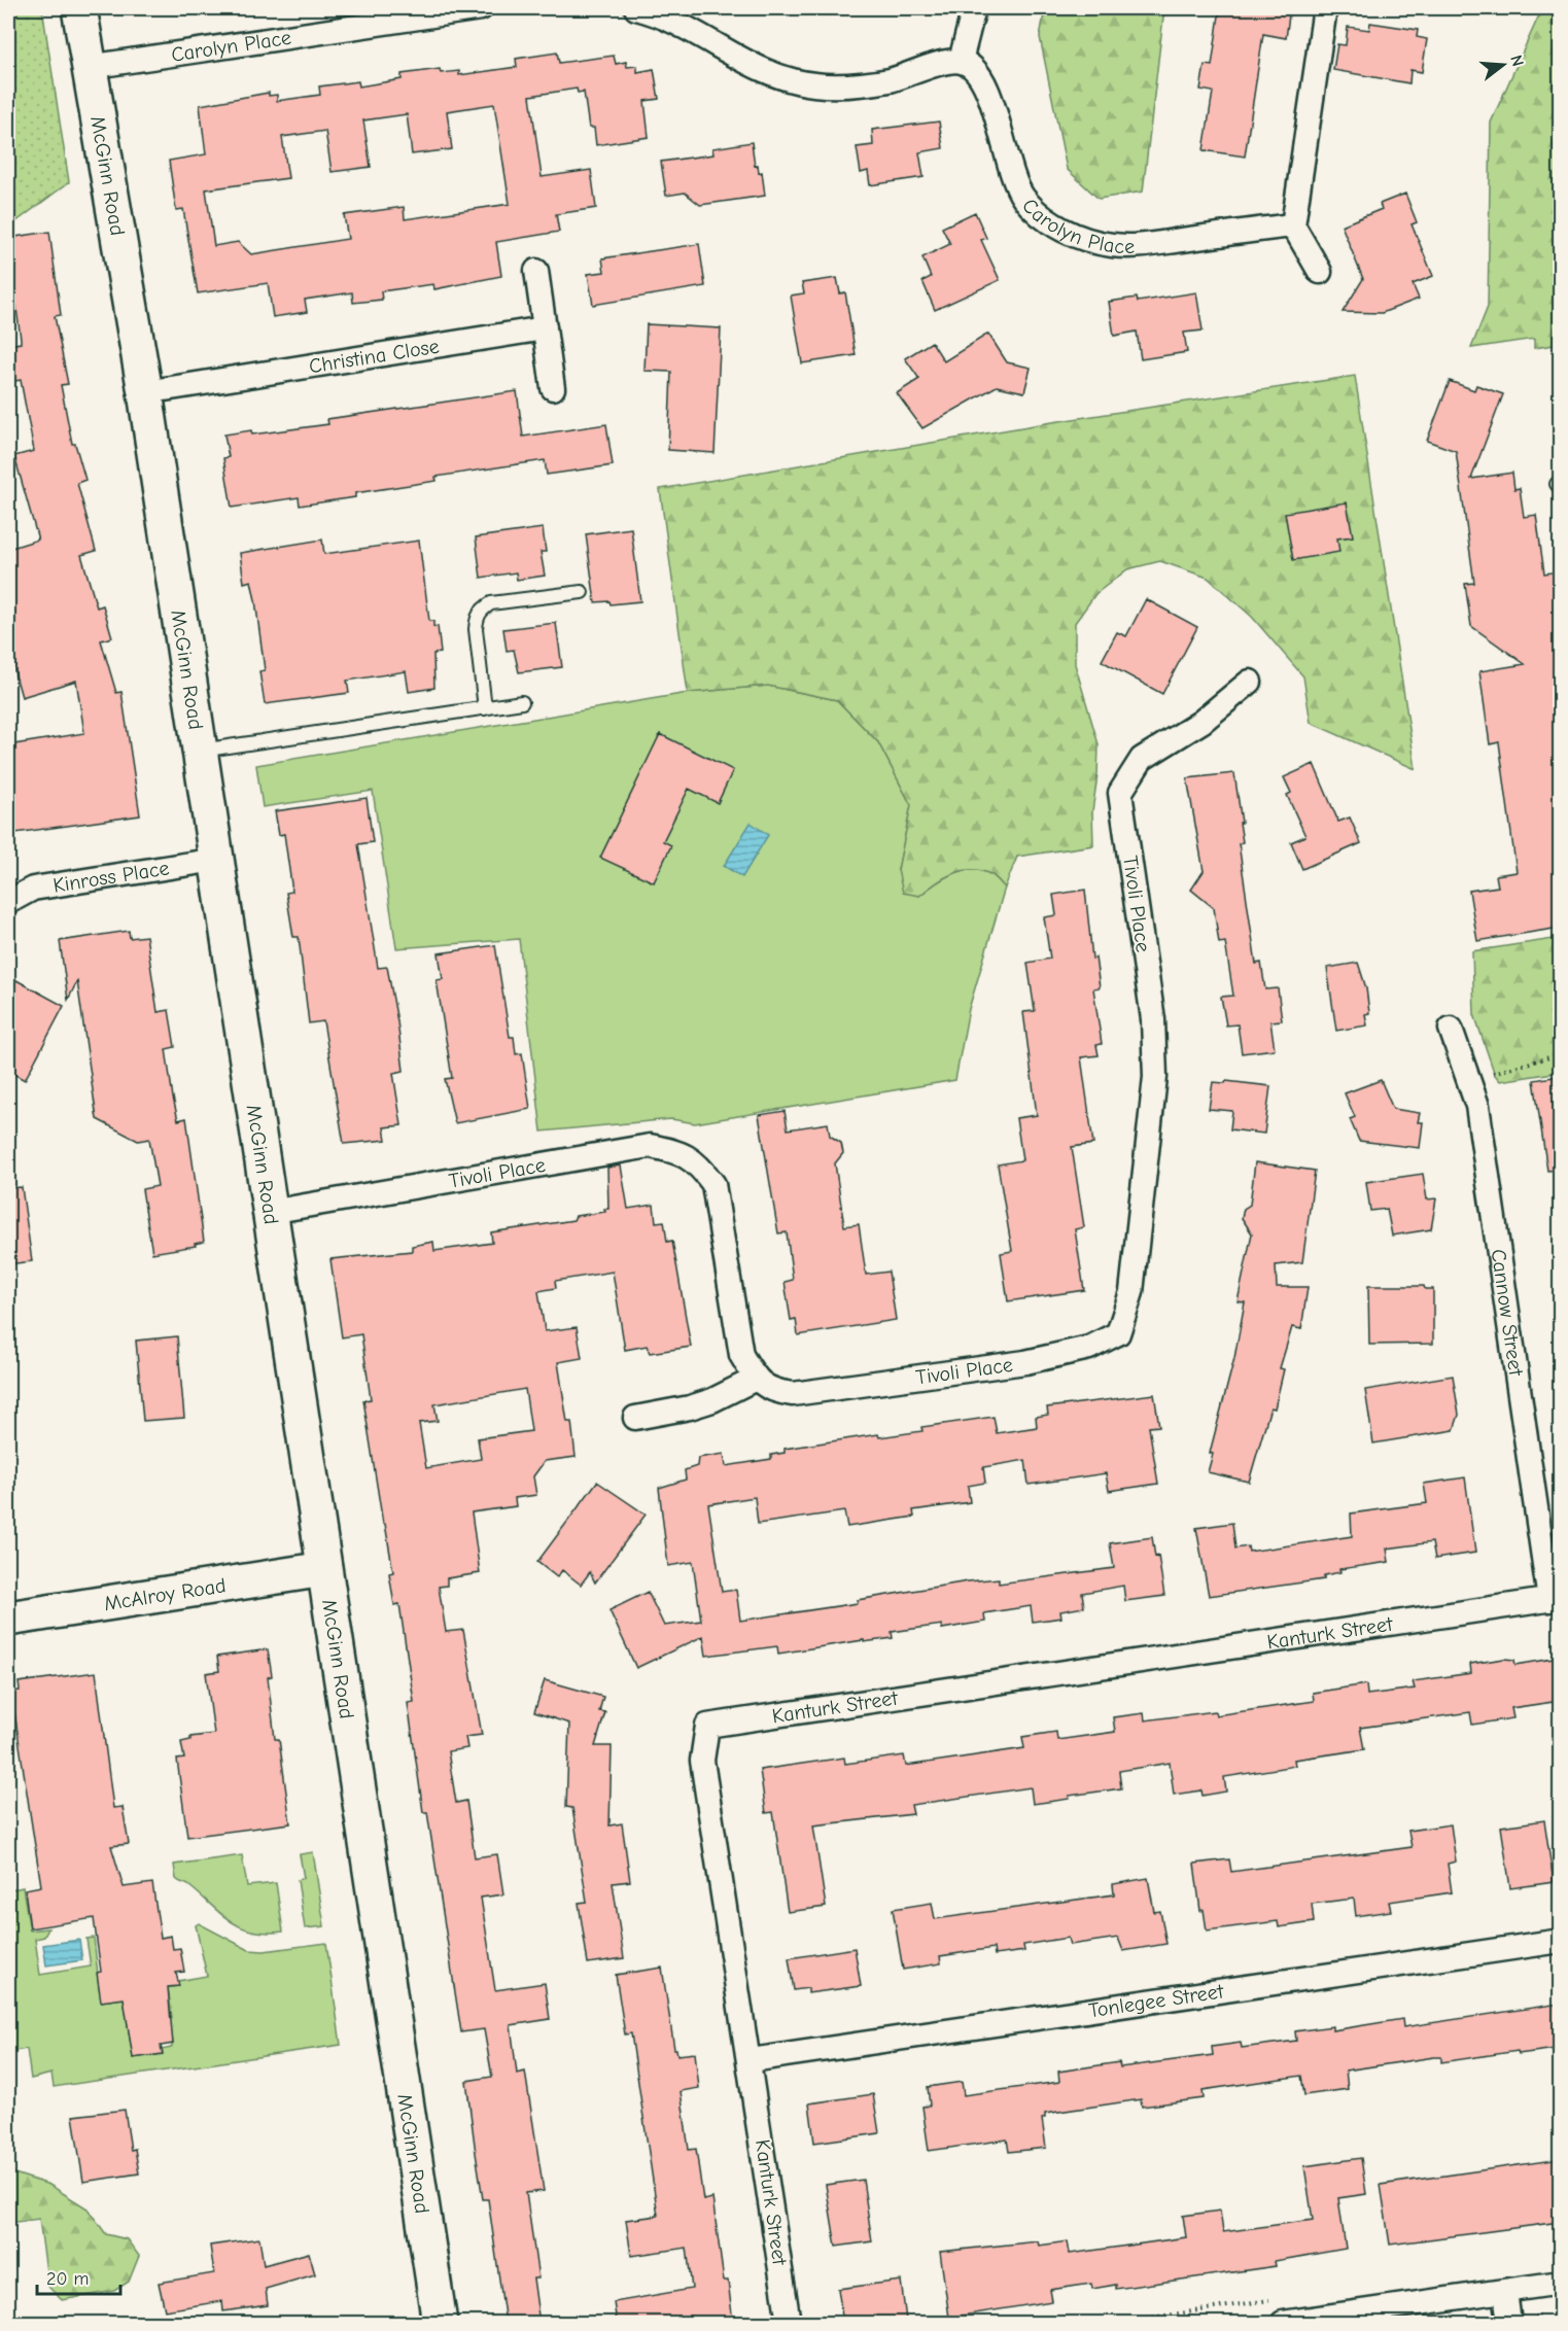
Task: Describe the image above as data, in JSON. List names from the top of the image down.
{
  "streets": {
    "street": [
      "Carolyn Place",
      "McGinn Road",
      "Christina Close",
      "Kinross Place",
      "Tivoli Place",
      "Cannow Street",
      "McAlroy Road",
      "Kanturk Street",
      "Tonlegee Street"
    ]
  },
  "crossings": [
    ["Carolyn Place", "McGinn Road"],
    ["McGinn Road", "Christina Close"],
    ["McGinn Road", "Kinross Place"],
    ["McGinn Road", "Tivoli Place"],
    ["McGinn Road", "McAlroy Road"],
    ["Cannow Street", "Kanturk Street"],
    ["Kanturk Street", "Tonlegee Street"]
  ],
  "scale_bar": "20 m",
  "north": "right"
}
